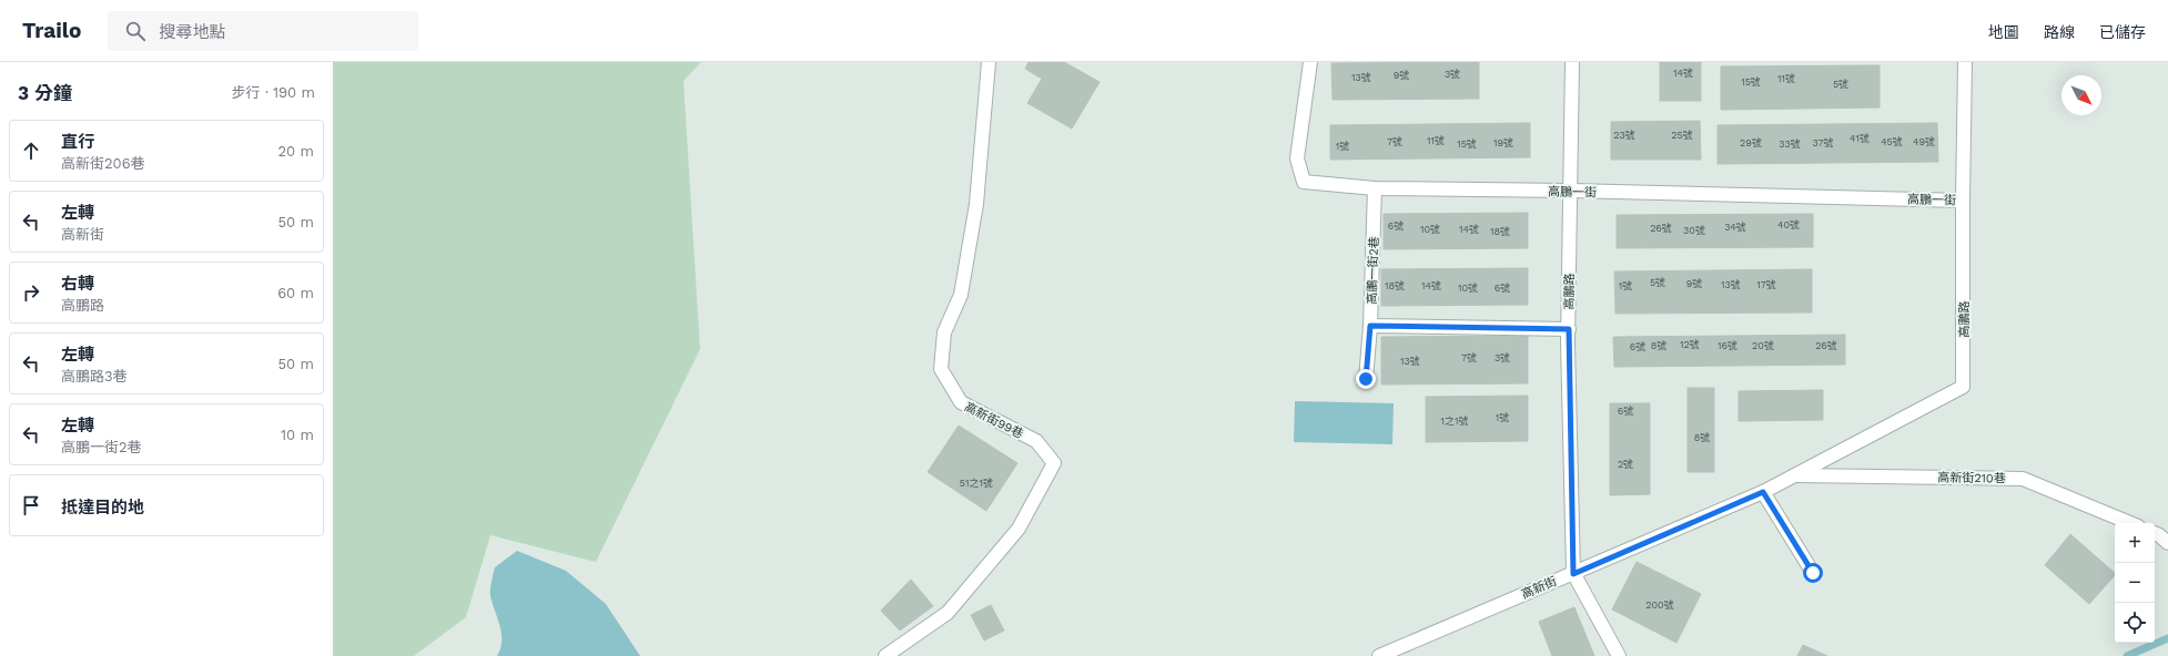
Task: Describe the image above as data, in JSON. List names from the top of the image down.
{
  "streets": {
    "street": [
      "高鵬一街",
      "高鵬一街2巷",
      "高鵬路",
      "高新街99巷",
      "高新街210巷",
      "高新街"
    ]
  },
  "crossings": [
    ["高鵬一街", "高鵬一街2巷"],
    ["高鵬一街", "高鵬路"],
    ["高鵬路", "高新街210巷"],
    ["高鵬路", "高新街"],
    ["高新街210巷", "高新街"]
  ],
  "house_numbers": [
    "14號",
    "3號",
    "9號",
    "13號",
    "11號",
    "15號",
    "5號",
    "23號",
    "25號",
    "41號",
    "11號",
    "7號",
    "45號",
    "49號",
    "19號",
    "29號",
    "37號",
    "15號",
    "33號",
    "1號",
    "40號",
    "6號",
    "34號",
    "26號",
    "10號",
    "14號",
    "30號",
    "18號",
    "5號",
    "9號",
    "13號",
    "17號",
    "18號",
    "14號",
    "1號",
    "10號",
    "6號",
    "12號",
    "8號",
    "16號",
    "20號",
    "26號",
    "6號",
    "7號",
    "3號",
    "13號",
    "6號",
    "1號",
    "1之1號",
    "8號",
    "2號",
    "51之1號",
    "200號"
  ],
  "north": "bottom right",
  "page": {
    "header": "Trailo",
    "search": "搜尋地點",
    "nav": ["地圖", "路線", "已儲存"],
    "heading": ["3 分鐘", "步行 · 190 m"],
    "list": [
      ["直行", "高新街206巷", "20 m"],
      ["左轉", "高新街", "50 m"],
      ["右轉", "高鵬路", "60 m"],
      ["左轉", "高鵬路3巷", "50 m"],
      ["左轉", "高鵬一街2巷", "10 m"],
      "抵達目的地"
    ],
    "map_buttons": ["+", "−"]
  }
}
